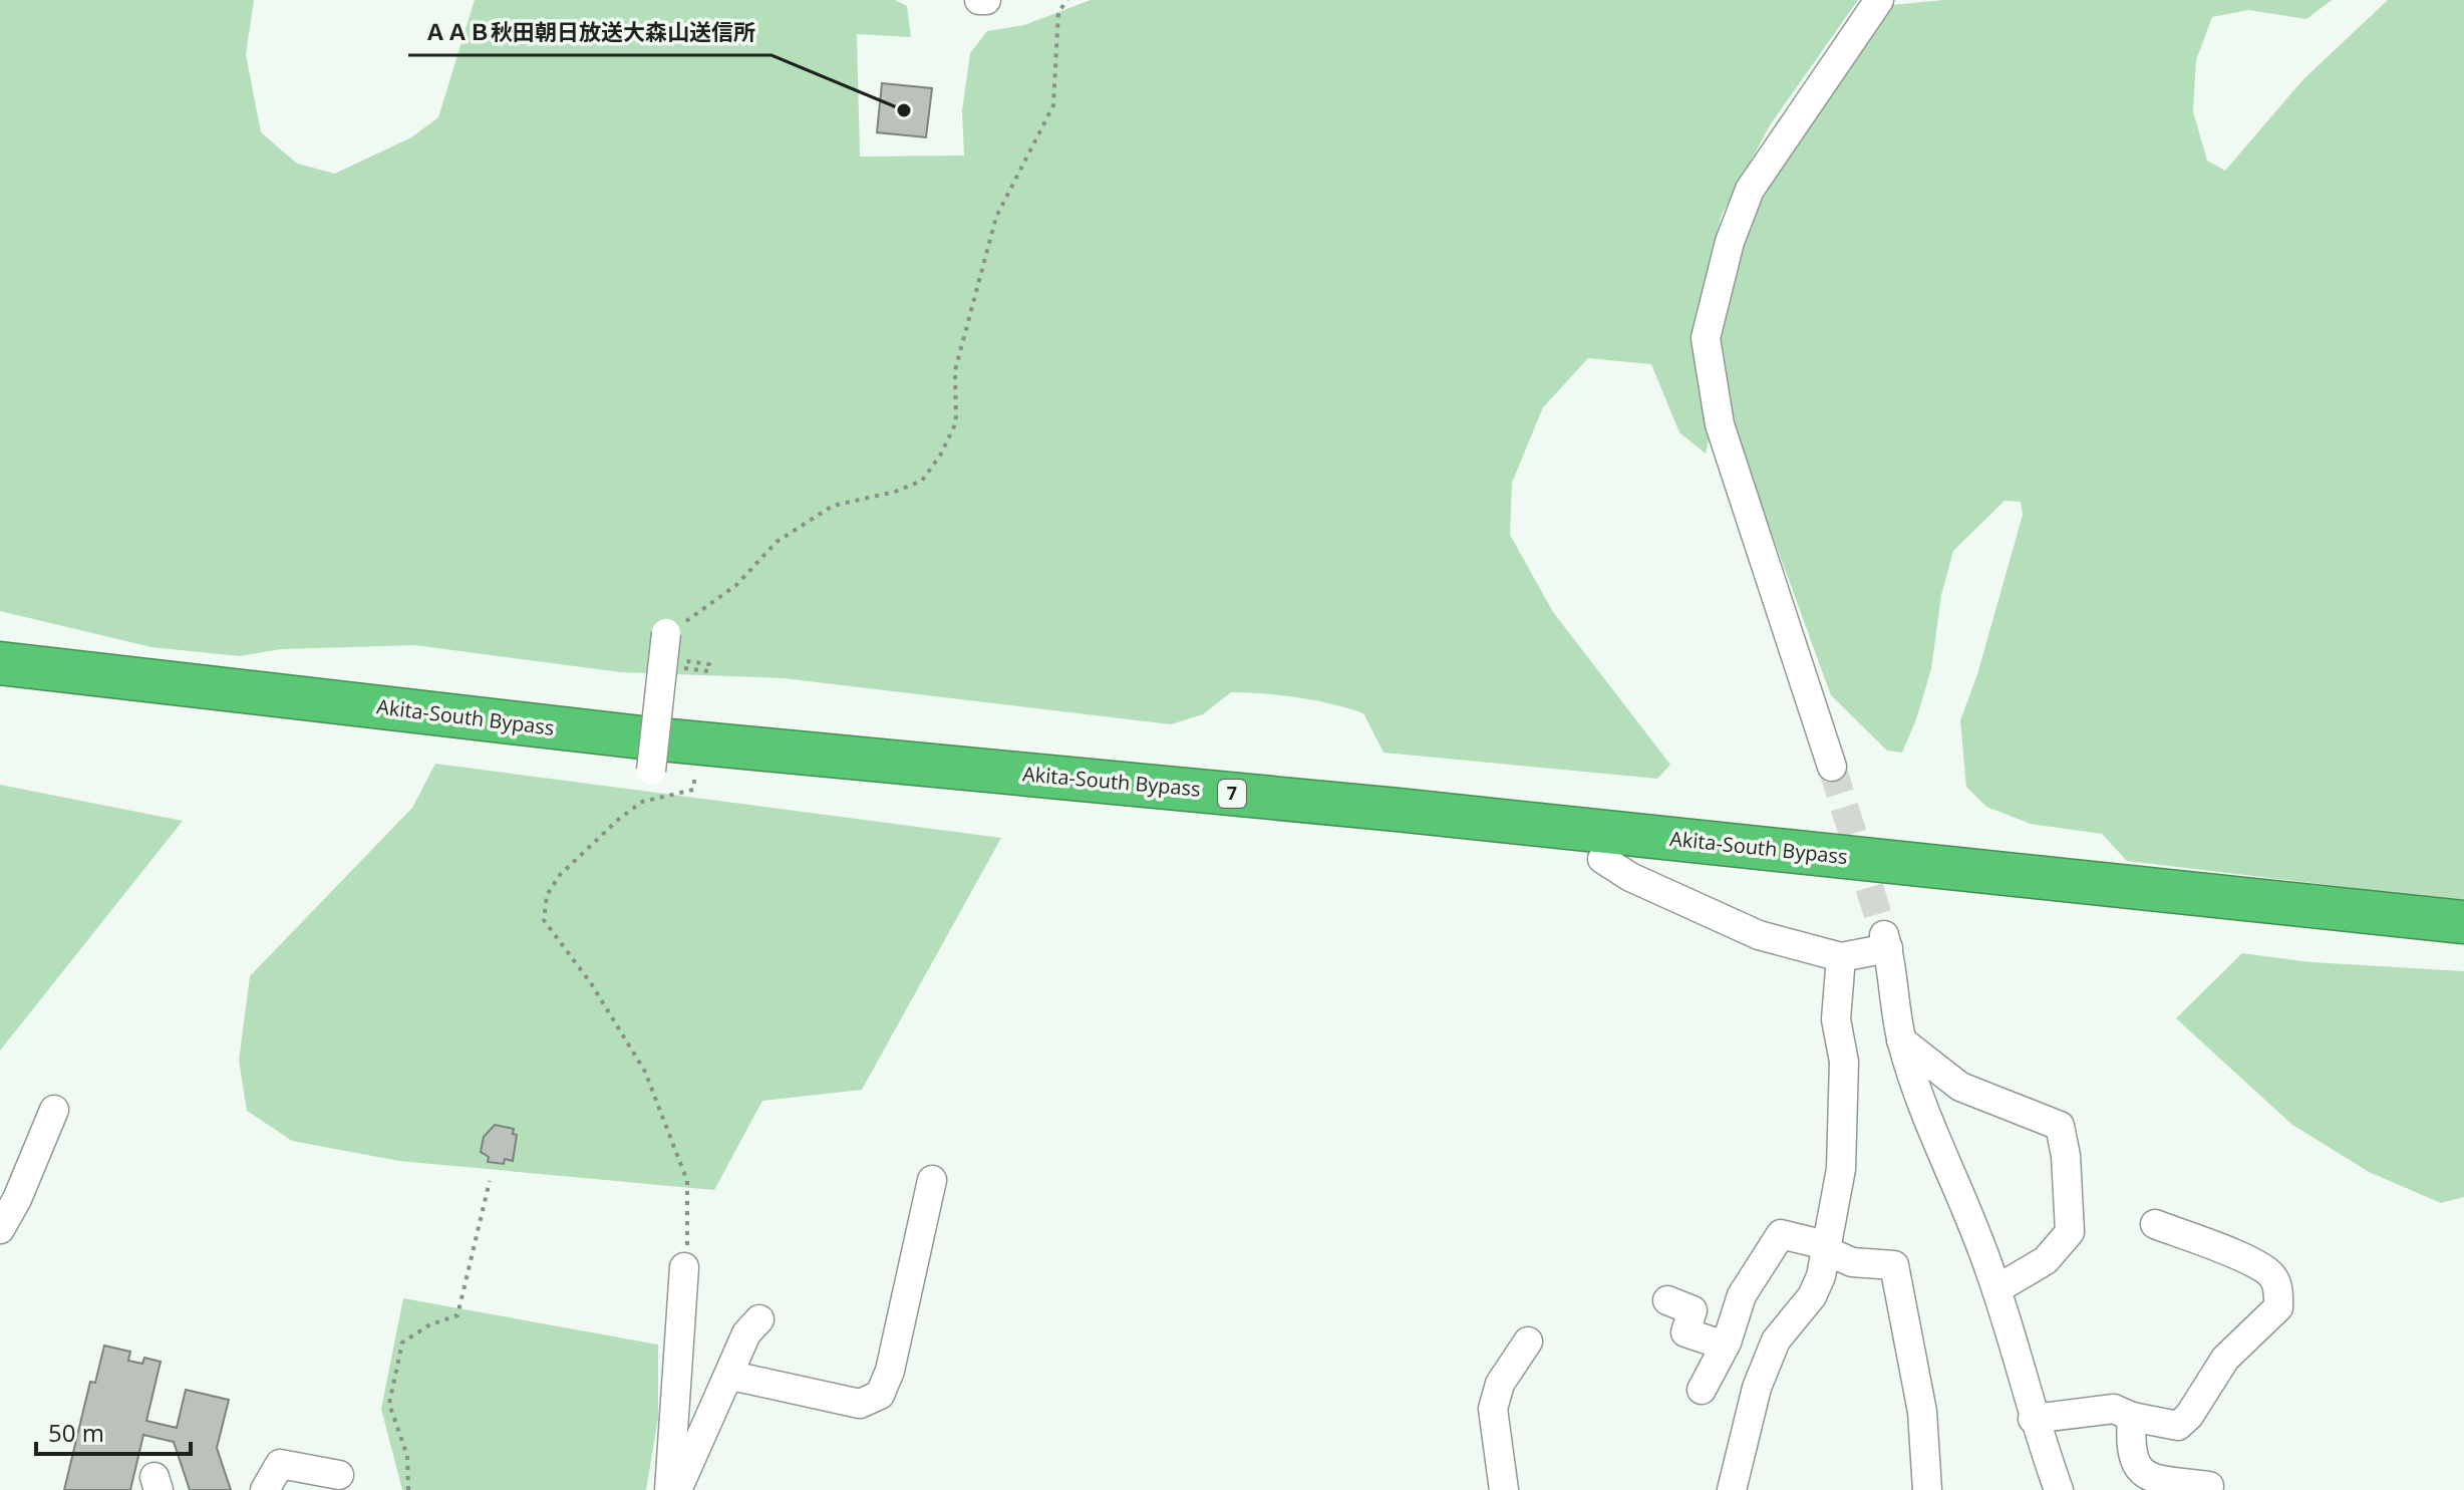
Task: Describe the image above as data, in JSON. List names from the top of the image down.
{
  "streets": {
    "highway": ["Akita-South Bypass", "7"]
  },
  "places": ["ＡＡＢ秋田朝日放送大森山送信所"],
  "scale_bar": "50 m"
}
